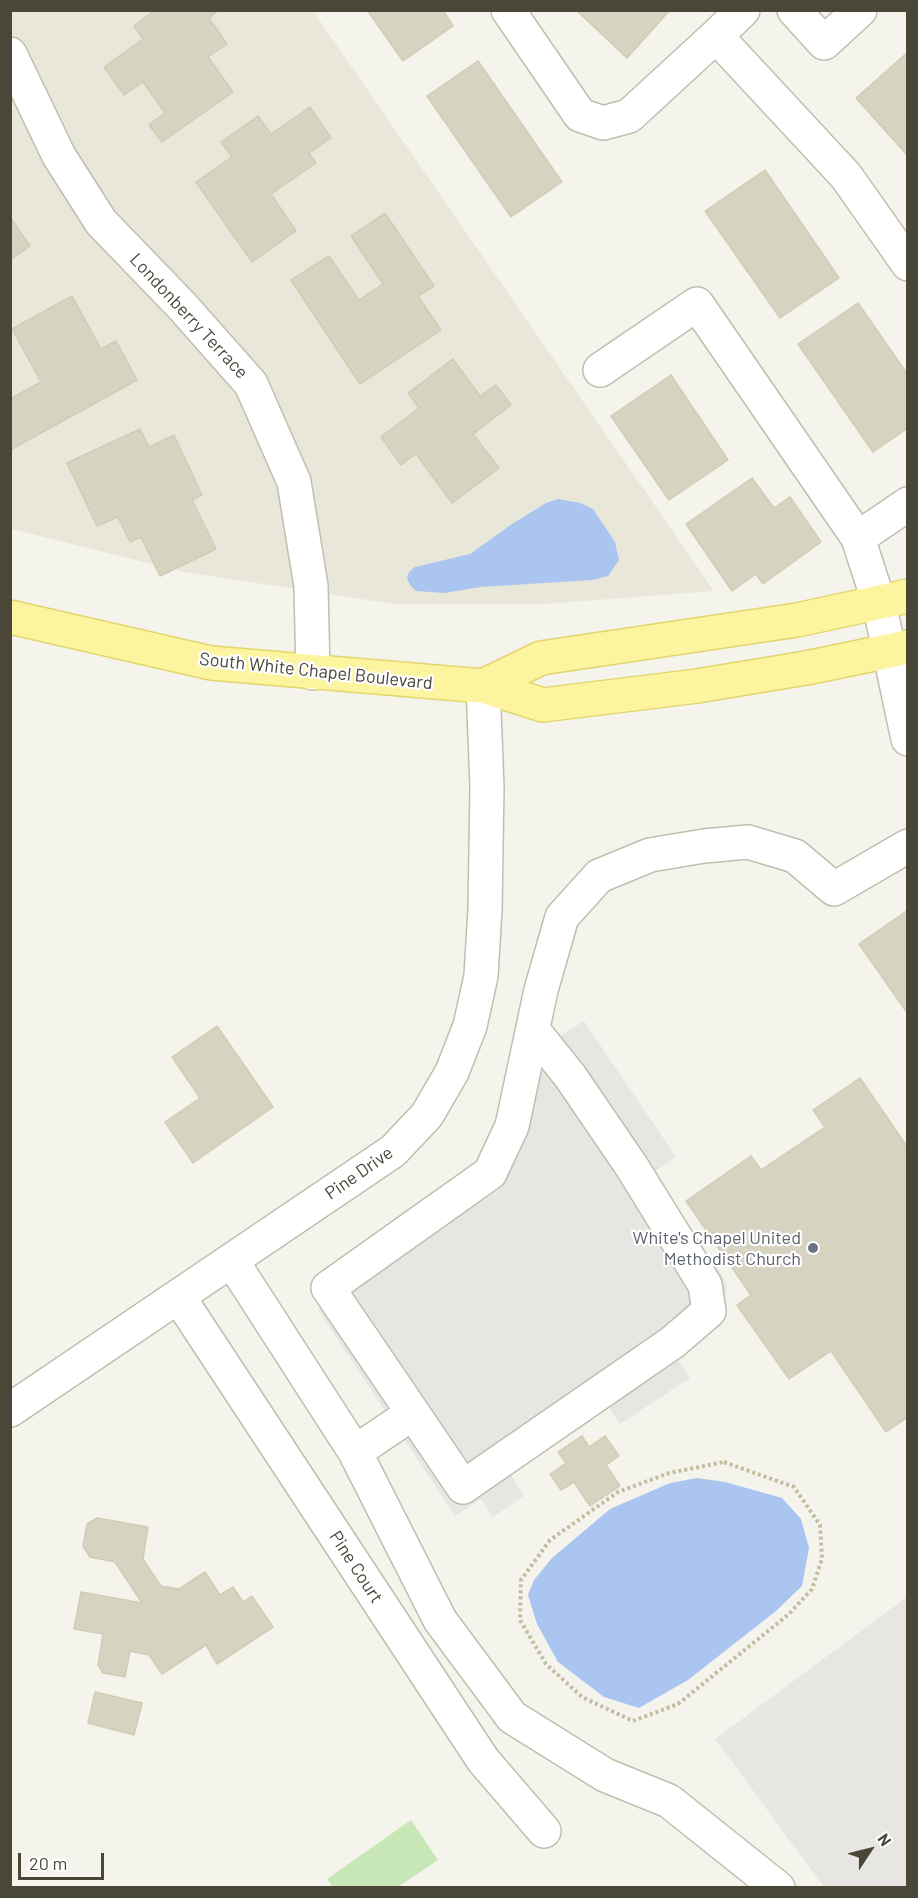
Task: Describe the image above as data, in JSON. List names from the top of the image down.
{
  "streets": {
    "main road": ["South White Chapel Boulevard"],
    "street": ["Londonberry Terrace", "Pine Drive", "Pine Court"]
  },
  "crossings": [
    ["Londonberry Terrace", "South White Chapel Boulevard"],
    ["South White Chapel Boulevard", "Pine Drive"],
    ["Pine Drive", "Pine Court"]
  ],
  "places": ["White's Chapel United Methodist Church"],
  "scale_bar": "20 m",
  "north": "top right"
}
